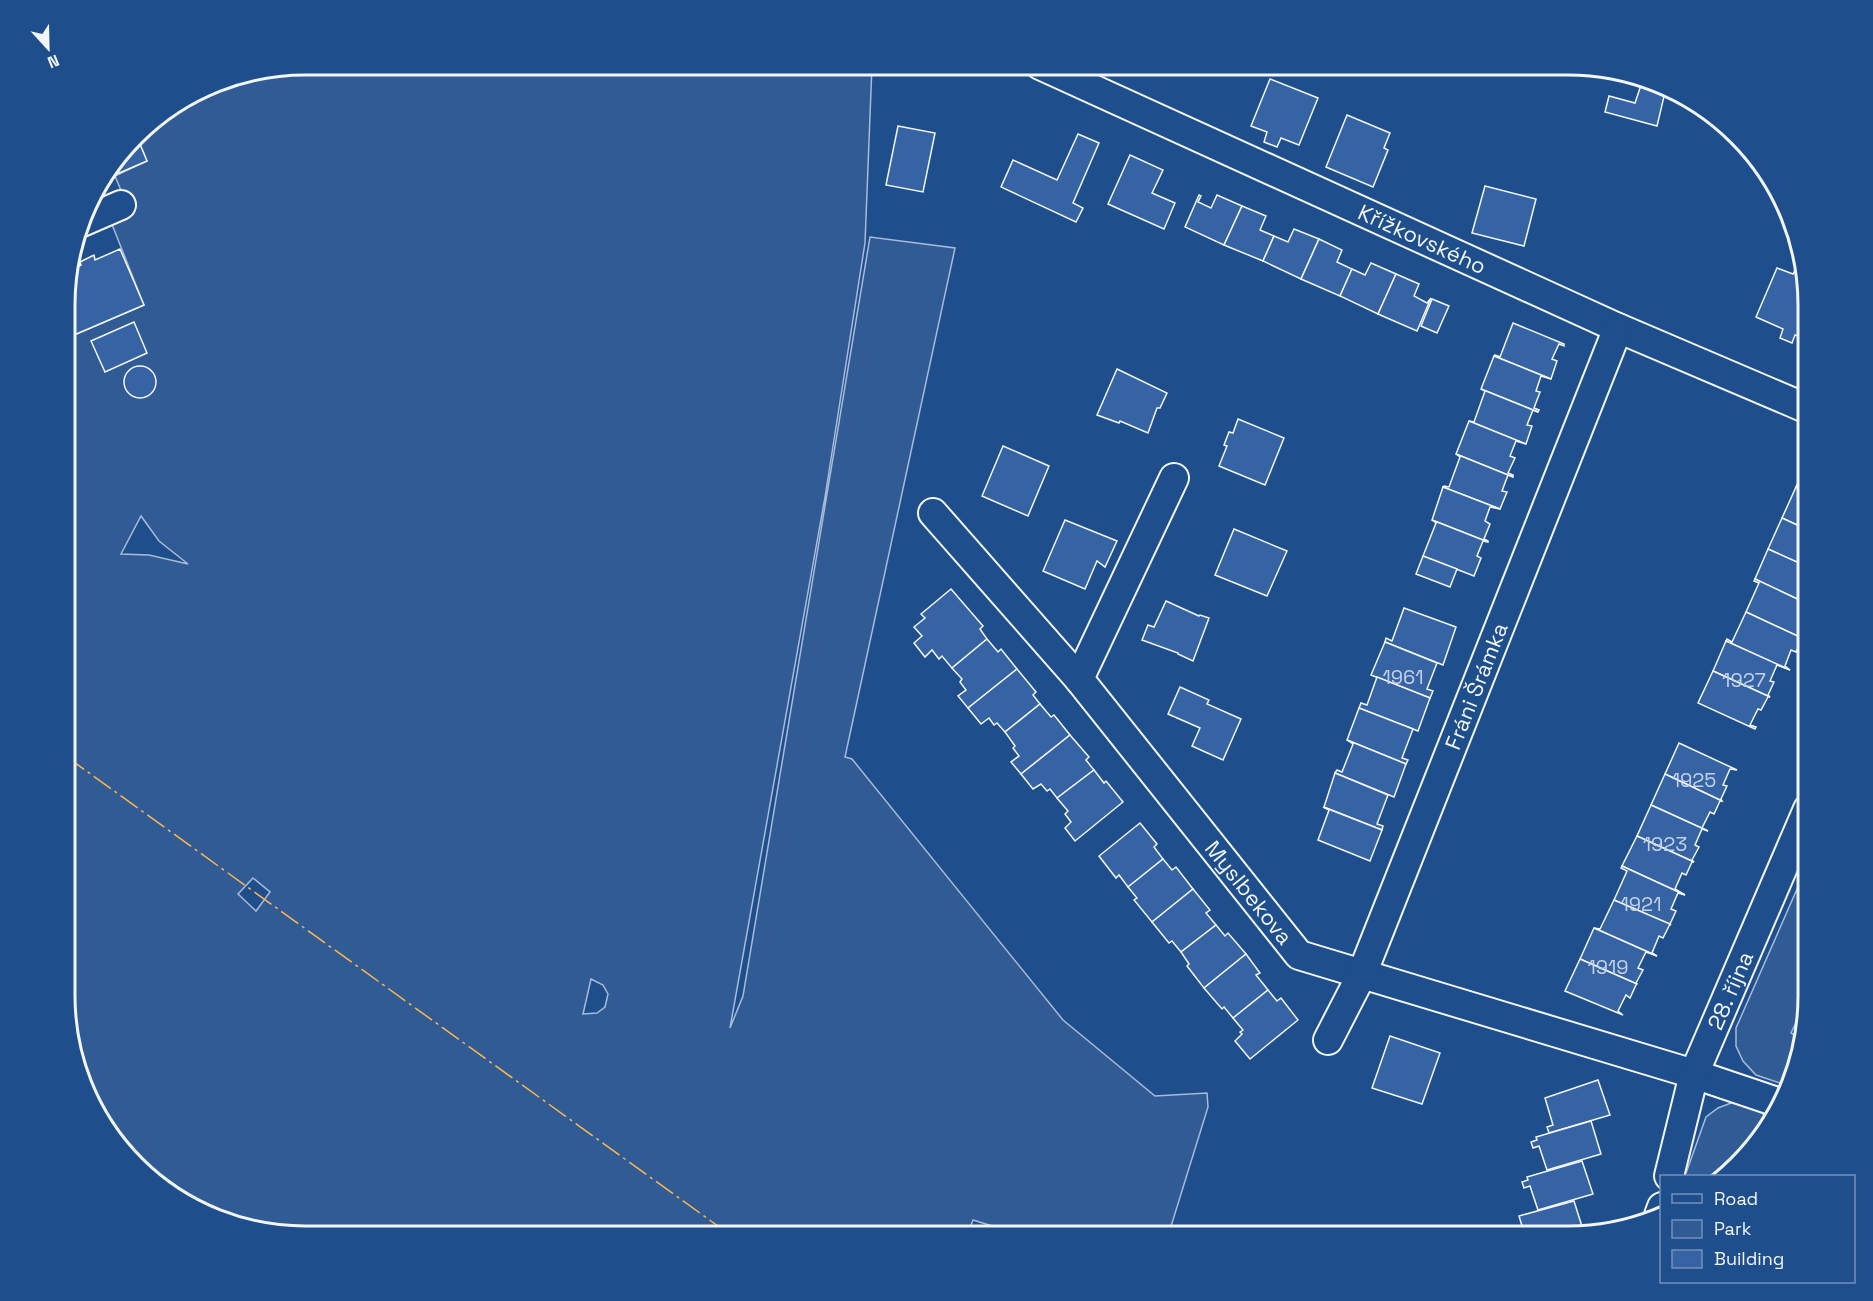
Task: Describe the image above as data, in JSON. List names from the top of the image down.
{
  "streets": {
    "street": [
      "Křížkovského",
      "Fráni Šrámka",
      "Myslbekova",
      "28. října"
    ]
  },
  "crossings": [
    ["Křížkovského", "Fráni Šrámka"],
    ["Fráni Šrámka", "Myslbekova"],
    ["Myslbekova", "28. října"]
  ],
  "house_numbers": [
    "1961",
    "1927",
    "1925",
    "1923",
    "1921",
    "1919"
  ],
  "legend": ["Road", "Park", "Building"],
  "north": "bottom"
}
